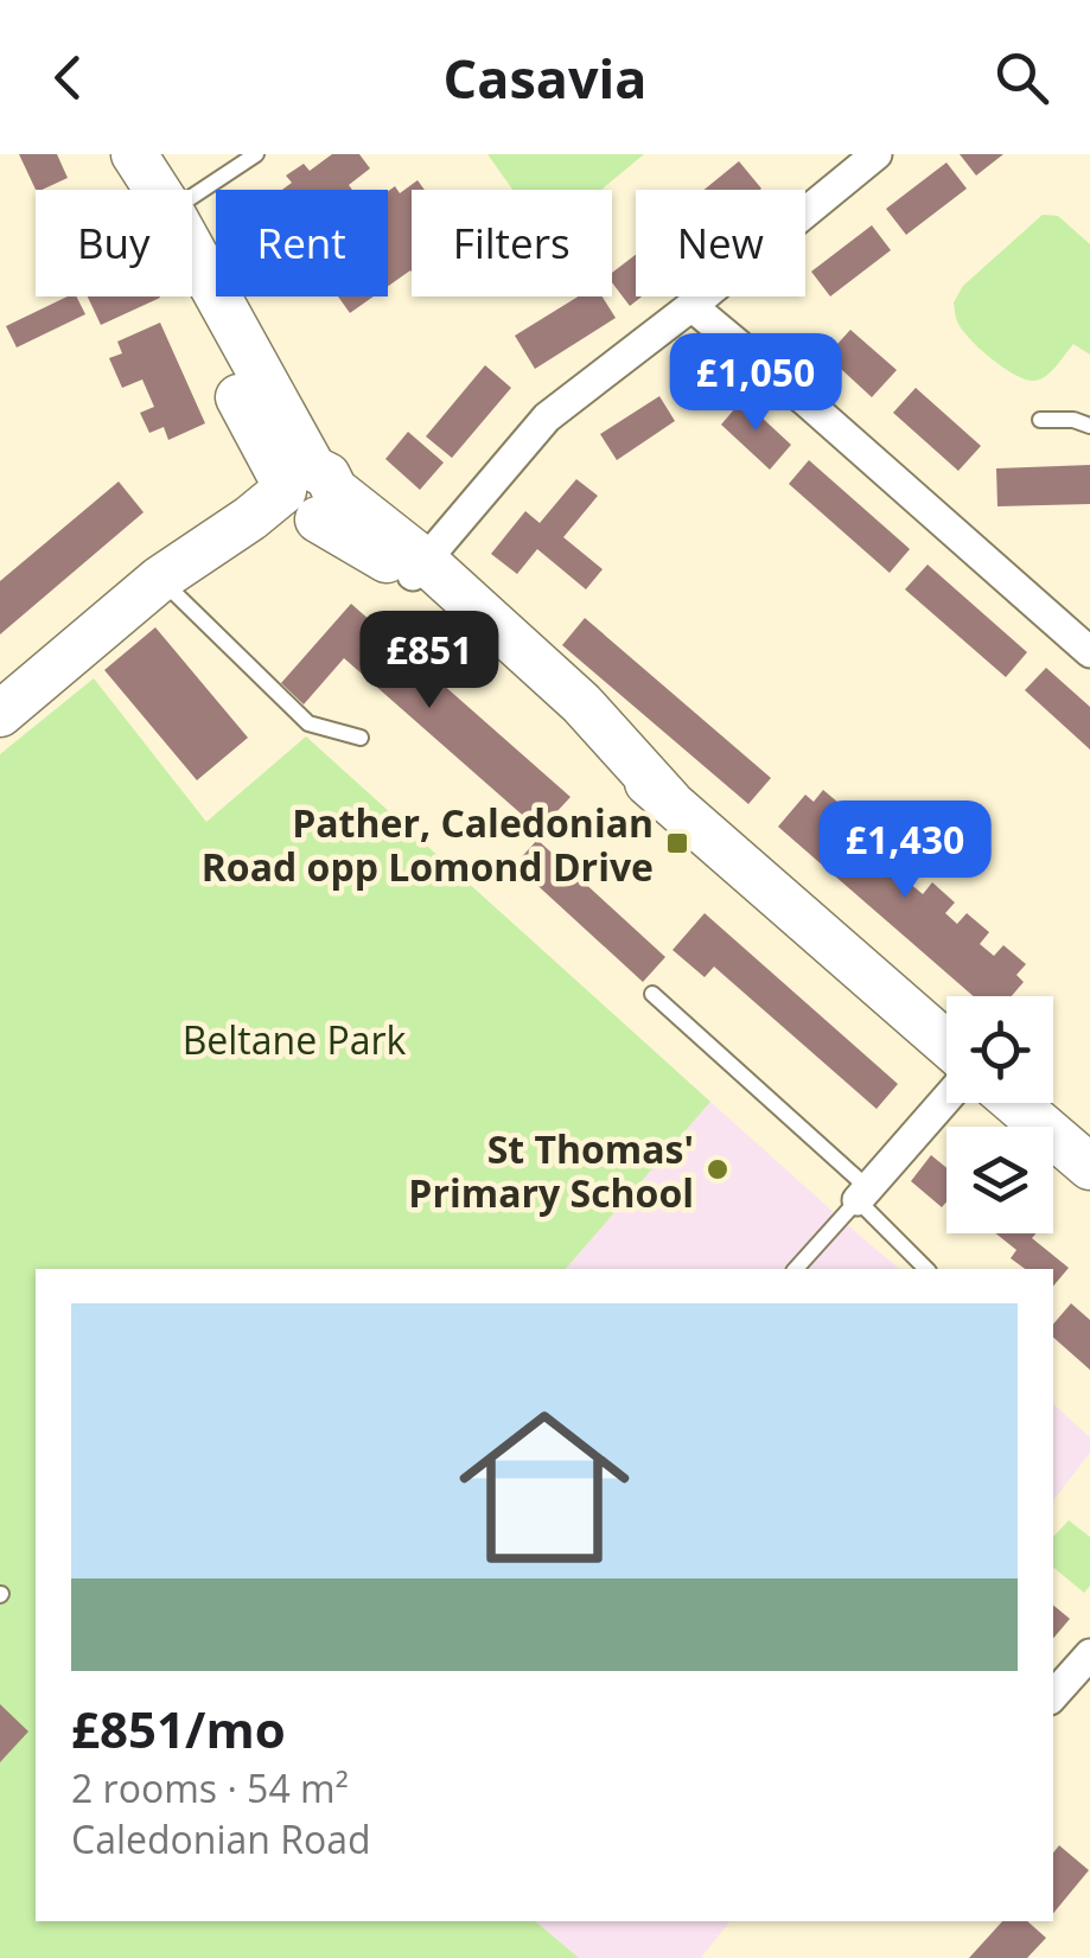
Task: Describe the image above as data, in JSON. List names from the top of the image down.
{
  "parks": ["Beltane Park"],
  "places": {
    "transit": ["Pather, Caledonian Road opp Lomond Drive"],
    "other": ["St Thomas' Primary School"]
  },
  "page": {
    "header": "Casavia",
    "chip": [
      "Buy",
      "Rent",
      "Filters",
      "New"
    ],
    "price": ["£1,050", "£851", "£1,430"],
    "list": [
      {
        "name": "£851/mo",
        "note": "2 rooms · 54 m² · Caledonian Road"
      }
    ]
  }
}
